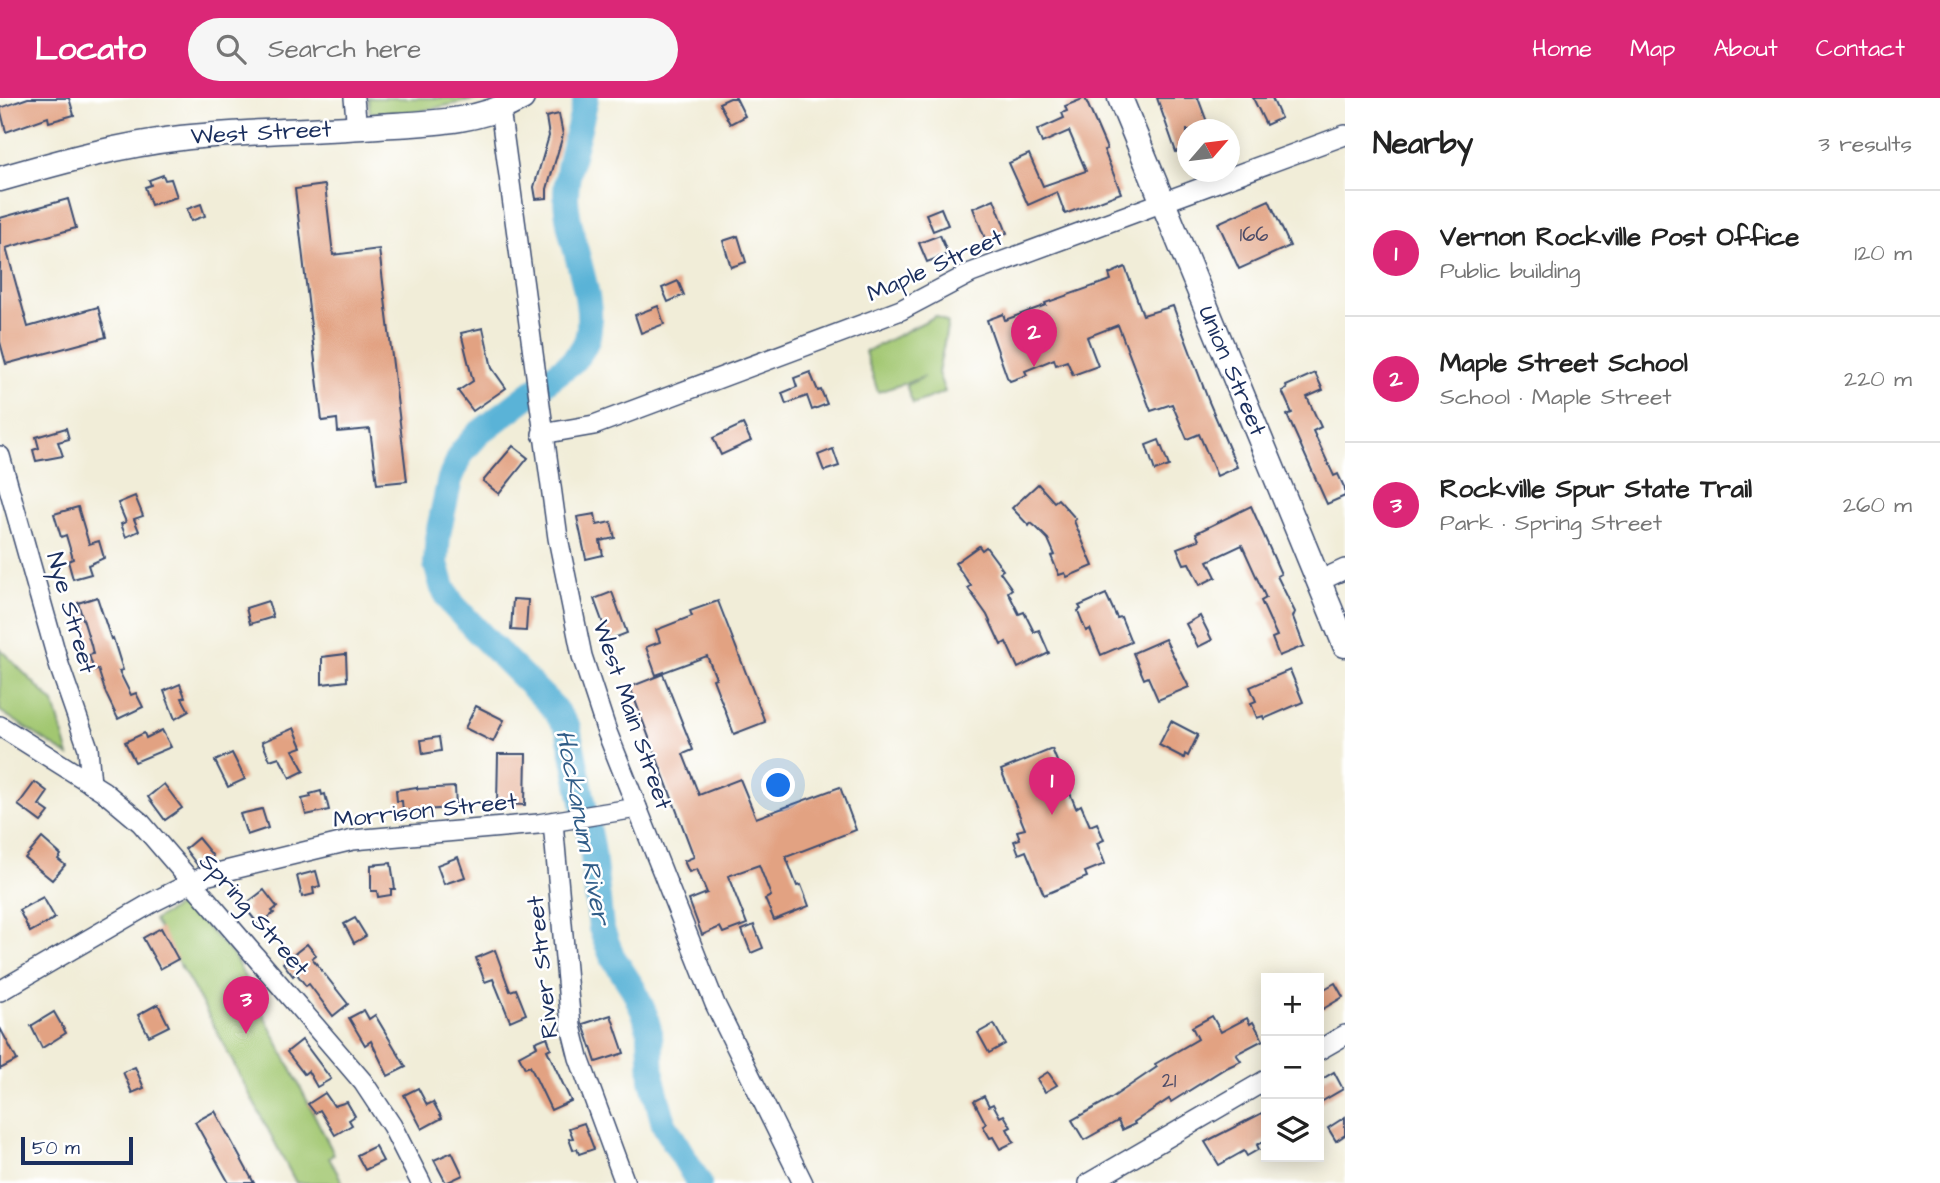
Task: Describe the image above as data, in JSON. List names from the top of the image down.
{
  "streets": {
    "main road": ["West Street", "Union Street"],
    "street": [
      "Maple Street",
      "Nye Street",
      "West Main Street",
      "Morrison Street",
      "Spring Street",
      "River Street"
    ]
  },
  "crossings": [
    ["West Street", "West Main Street"],
    ["Maple Street", "Union Street"],
    ["Maple Street", "West Main Street"],
    ["Nye Street", "Spring Street"],
    ["Morrison Street", "Spring Street"],
    ["Morrison Street", "River Street"]
  ],
  "water": ["Hockanum River"],
  "house_numbers": ["166", "21"],
  "scale_bar": "50 m",
  "north": "top right",
  "page": {
    "header": "Locato",
    "search": "Search here",
    "nav": [
      "Home",
      "Map",
      "About",
      "Contact"
    ],
    "heading": ["Nearby", "3 results"],
    "list": [
      {
        "mark": "1",
        "name": "Vernon Rockville Post Office",
        "note": "Public building",
        "value": "120 m"
      },
      {
        "mark": "2",
        "name": "Maple Street School",
        "note": "School · Maple Street",
        "value": "220 m"
      },
      {
        "mark": "3",
        "name": "Rockville Spur State Trail",
        "note": "Park · Spring Street",
        "value": "260 m"
      }
    ],
    "pins": ["2", "1", "3"],
    "map_buttons": ["+", "−"],
    "scale": "50 m"
  }
}
